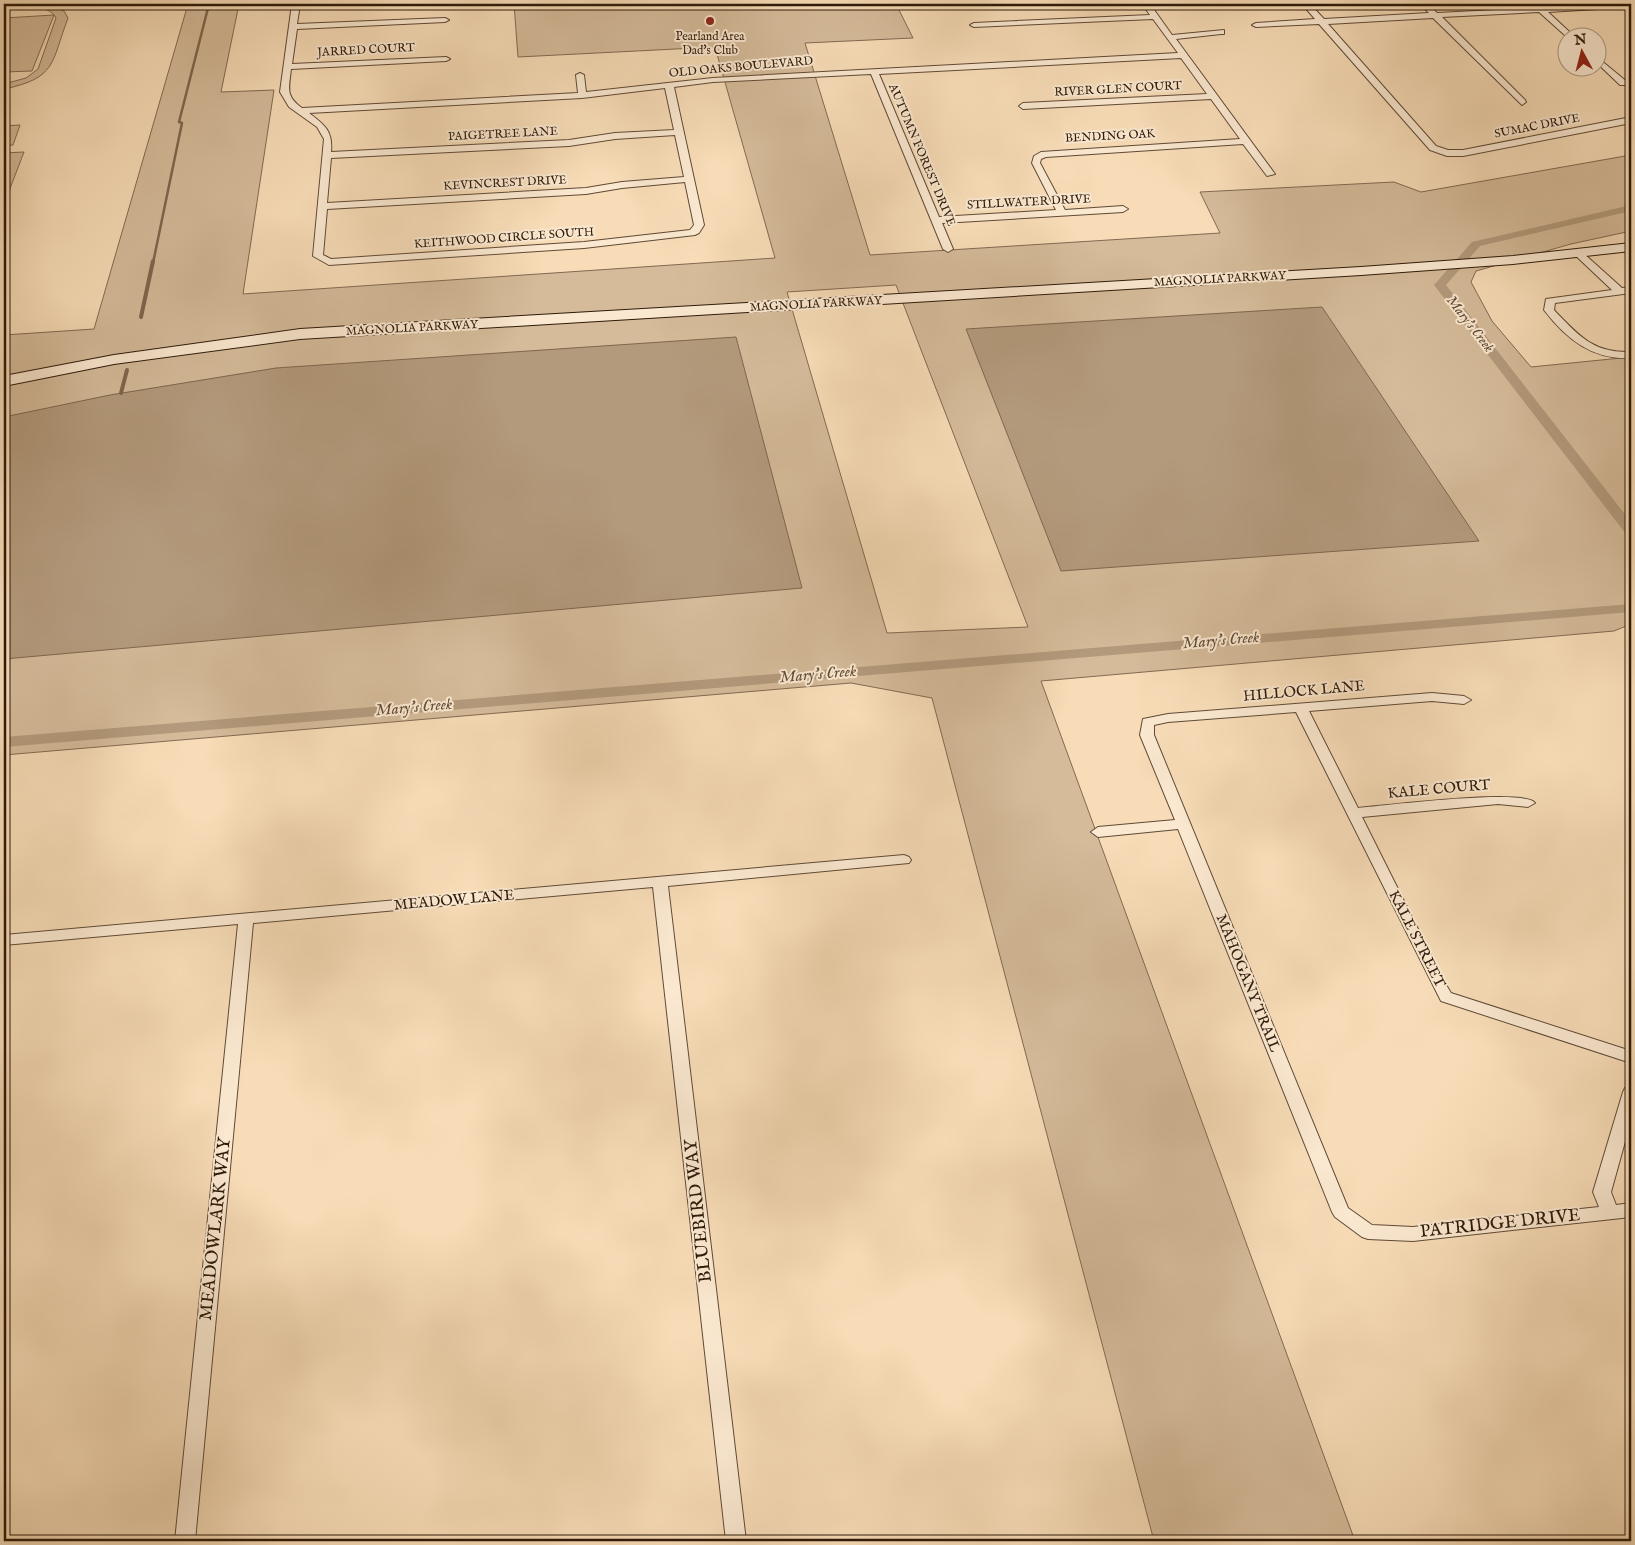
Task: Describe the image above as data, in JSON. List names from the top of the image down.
{
  "streets": {
    "street": [
      "JARRED COURT",
      "OLD OAKS BOULEVARD",
      "RIVER GLEN COURT",
      "SUMAC DRIVE",
      "PAIGETREE LANE",
      "BENDING OAK",
      "AUTUMN FOREST DRIVE",
      "KEVINCREST DRIVE",
      "STILLWATER DRIVE",
      "KEITHWOOD CIRCLE SOUTH",
      "MAGNOLIA PARKWAY",
      "HILLOCK LANE",
      "KALE COURT",
      "MEADOW LANE",
      "KALE STREET",
      "MAHOGANY TRAIL",
      "BLUEBIRD WAY",
      "PATRIDGE DRIVE",
      "MEADOWLARK WAY"
    ]
  },
  "crossings": [
    ["OLD OAKS BOULEVARD", "AUTUMN FOREST DRIVE"],
    ["BENDING OAK", "STILLWATER DRIVE"],
    ["AUTUMN FOREST DRIVE", "STILLWATER DRIVE"],
    ["KEVINCREST DRIVE", "KEITHWOOD CIRCLE SOUTH"],
    ["HILLOCK LANE", "KALE STREET"],
    ["HILLOCK LANE", "MAHOGANY TRAIL"],
    ["KALE COURT", "KALE STREET"],
    ["MEADOW LANE", "BLUEBIRD WAY"],
    ["MEADOW LANE", "MEADOWLARK WAY"],
    ["MAHOGANY TRAIL", "PATRIDGE DRIVE"]
  ],
  "water": ["Mary's Creek"],
  "places": ["Pearland Area Dad's Club"],
  "north": "top"
}
